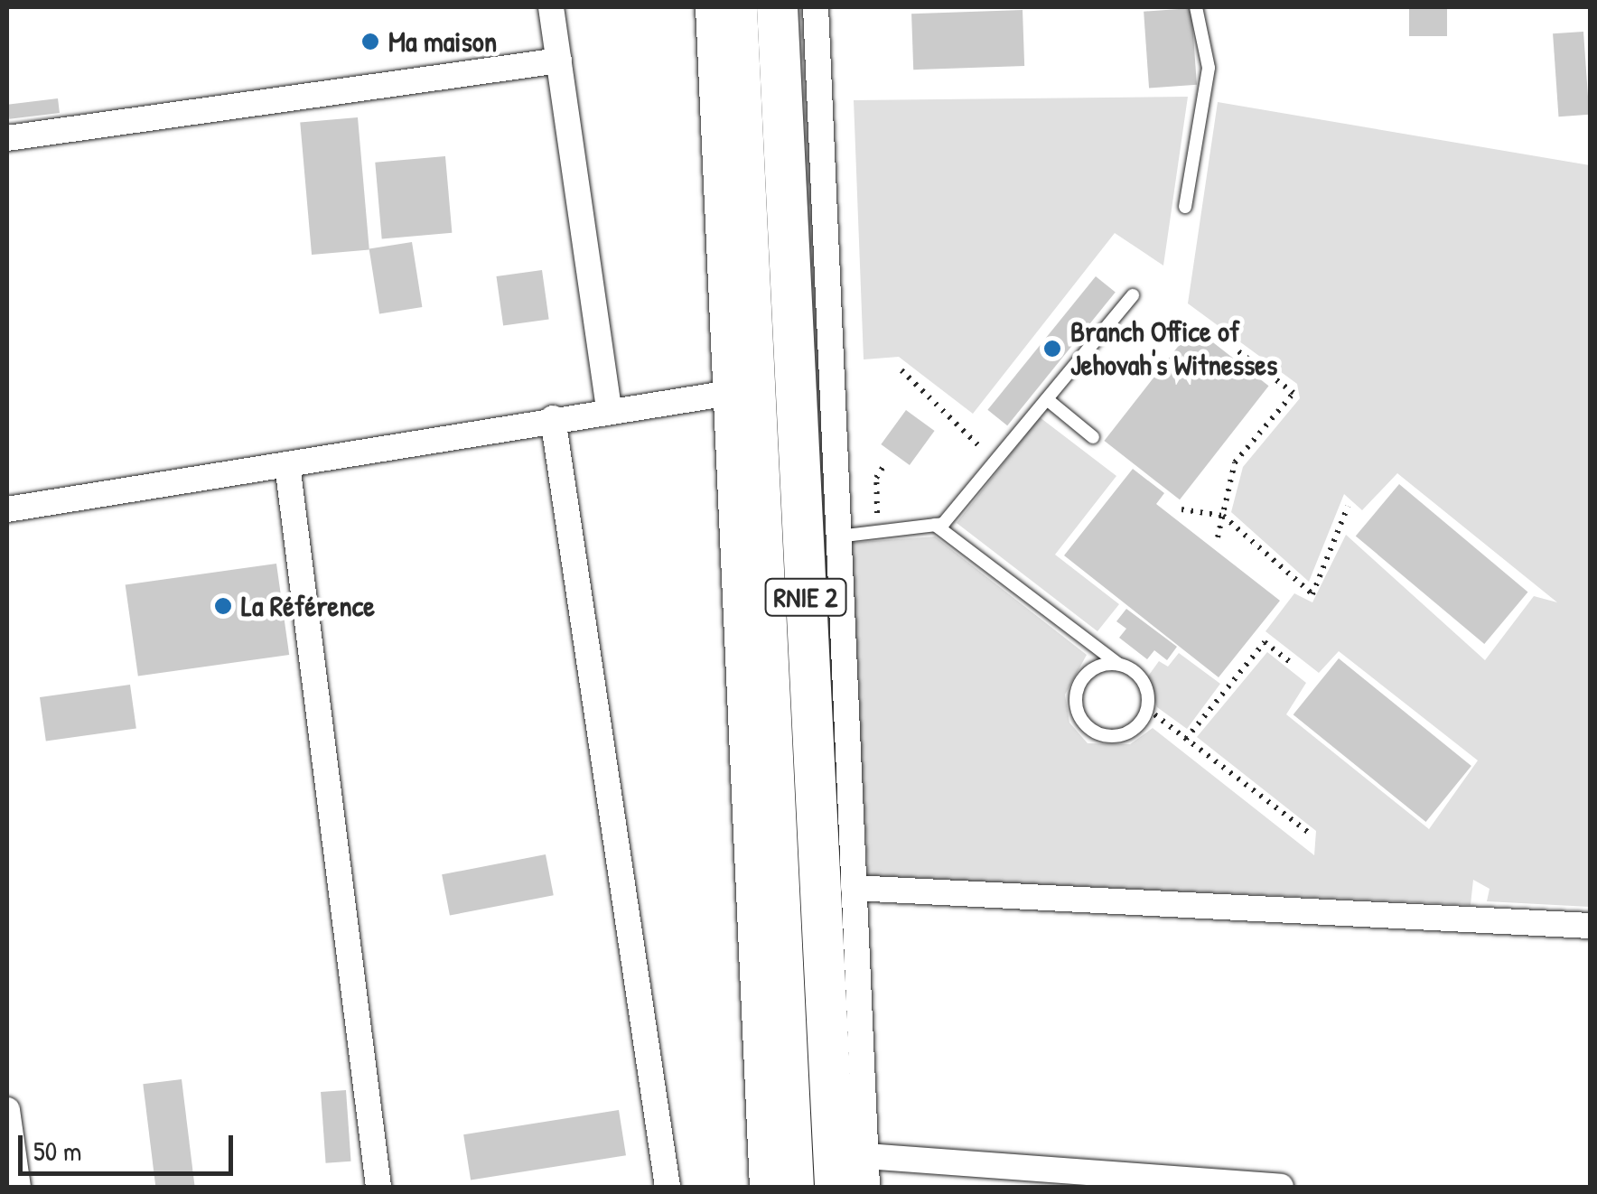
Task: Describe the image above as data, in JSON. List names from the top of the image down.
{
  "streets": {
    "highway": ["RNIE 2"]
  },
  "places": ["Ma maison", "Branch Office of Jehovah's Witnesses", "La Référence"],
  "scale_bar": "50 m"
}
